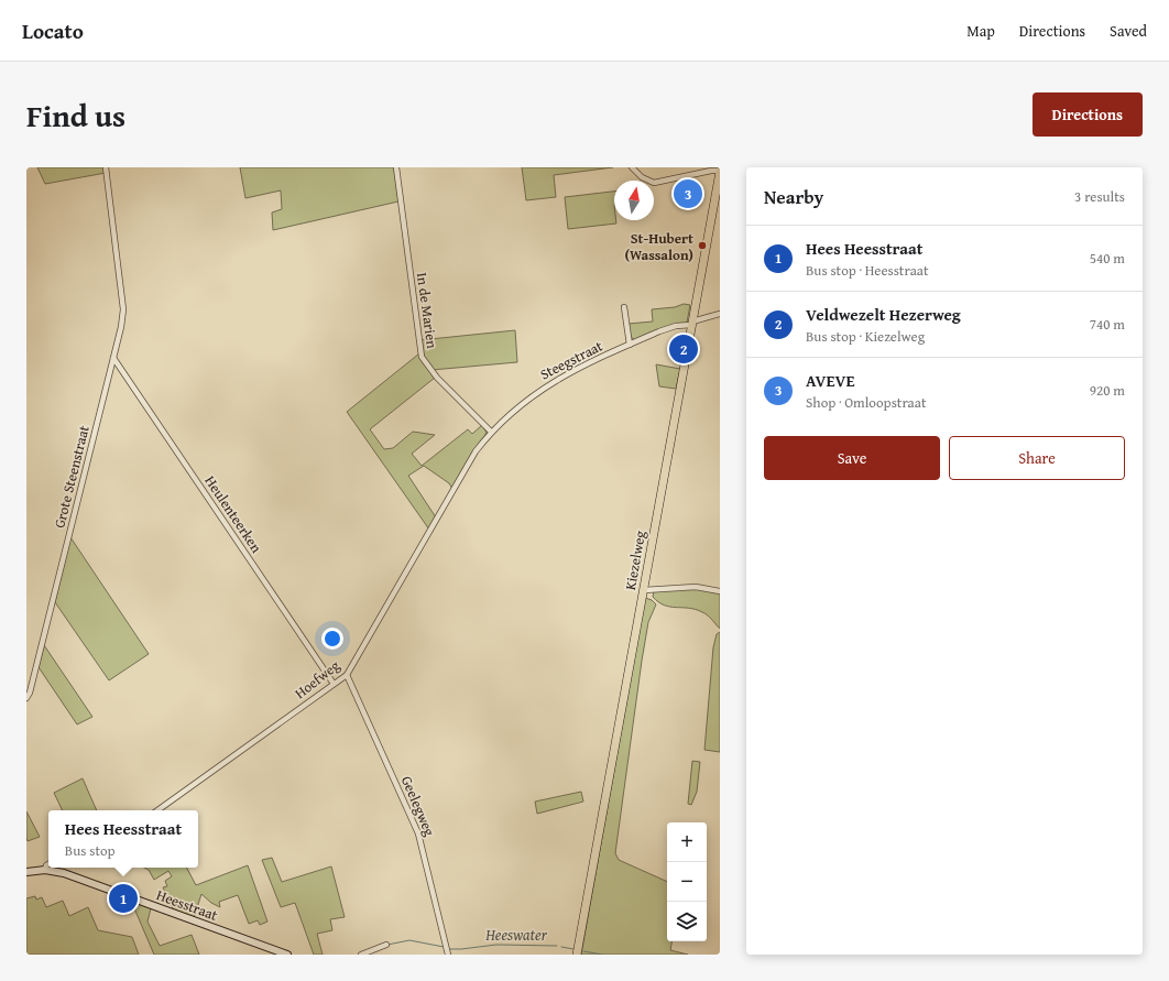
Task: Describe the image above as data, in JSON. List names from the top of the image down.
{
  "streets": {
    "main road": ["Kiezelweg"],
    "street": [
      "In de Marien",
      "Steegstraat",
      "Grote Steenstraat",
      "Heulenteerken",
      "Hoefweg",
      "Geelegweg",
      "Heesstraat"
    ]
  },
  "crossings": [
    ["In de Marien", "Steegstraat"],
    ["Steegstraat", "Kiezelweg"],
    ["Steegstraat", "Hoefweg"],
    ["Grote Steenstraat", "Heulenteerken"],
    ["Heulenteerken", "Hoefweg"],
    ["Hoefweg", "Geelegweg"]
  ],
  "water": ["Heeswater"],
  "places": ["St-Hubert (Wassalon)"],
  "north": "top",
  "page": {
    "header": "Locato",
    "nav": ["Map", "Directions", "Saved"],
    "title": "Find us",
    "buttons": [
      "Directions",
      ["Save", "Share"]
    ],
    "heading": ["Nearby", "3 results"],
    "pins": ["3", "2", "1"],
    "list": [
      {
        "mark": "1",
        "name": "Hees Heesstraat",
        "note": "Bus stop · Heesstraat",
        "value": "540 m"
      },
      {
        "mark": "2",
        "name": "Veldwezelt Hezerweg",
        "note": "Bus stop · Kiezelweg",
        "value": "740 m"
      },
      {
        "mark": "3",
        "name": "AVEVE",
        "note": "Shop · Omloopstraat",
        "value": "920 m"
      }
    ],
    "popup": ["Hees Heesstraat", "Bus stop"],
    "map_buttons": ["+", "−"]
  }
}
